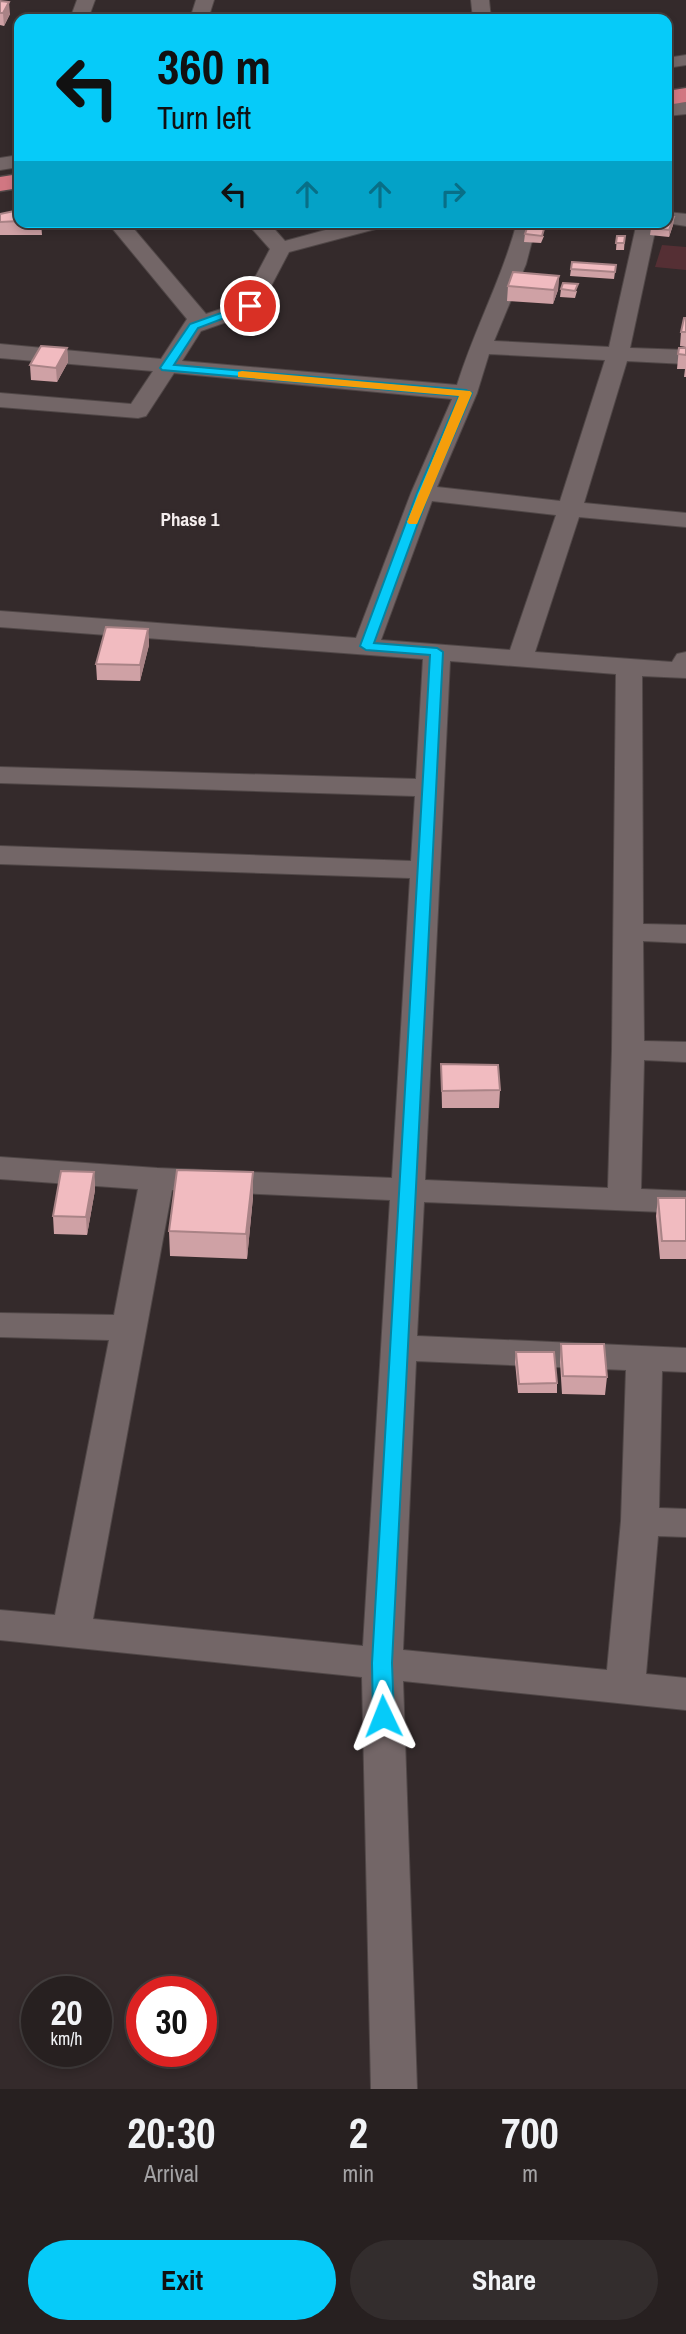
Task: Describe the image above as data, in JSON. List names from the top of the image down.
{
  "districts": ["Phase 1"],
  "page": {
    "turn": ["360 m", "Turn left"],
    "speed": "20 km/h",
    "limit": "30",
    "eta": [
      "20:30",
      "Arrival",
      "2",
      "min",
      "700",
      "m"
    ],
    "buttons": ["Exit", "Share"]
  }
}
